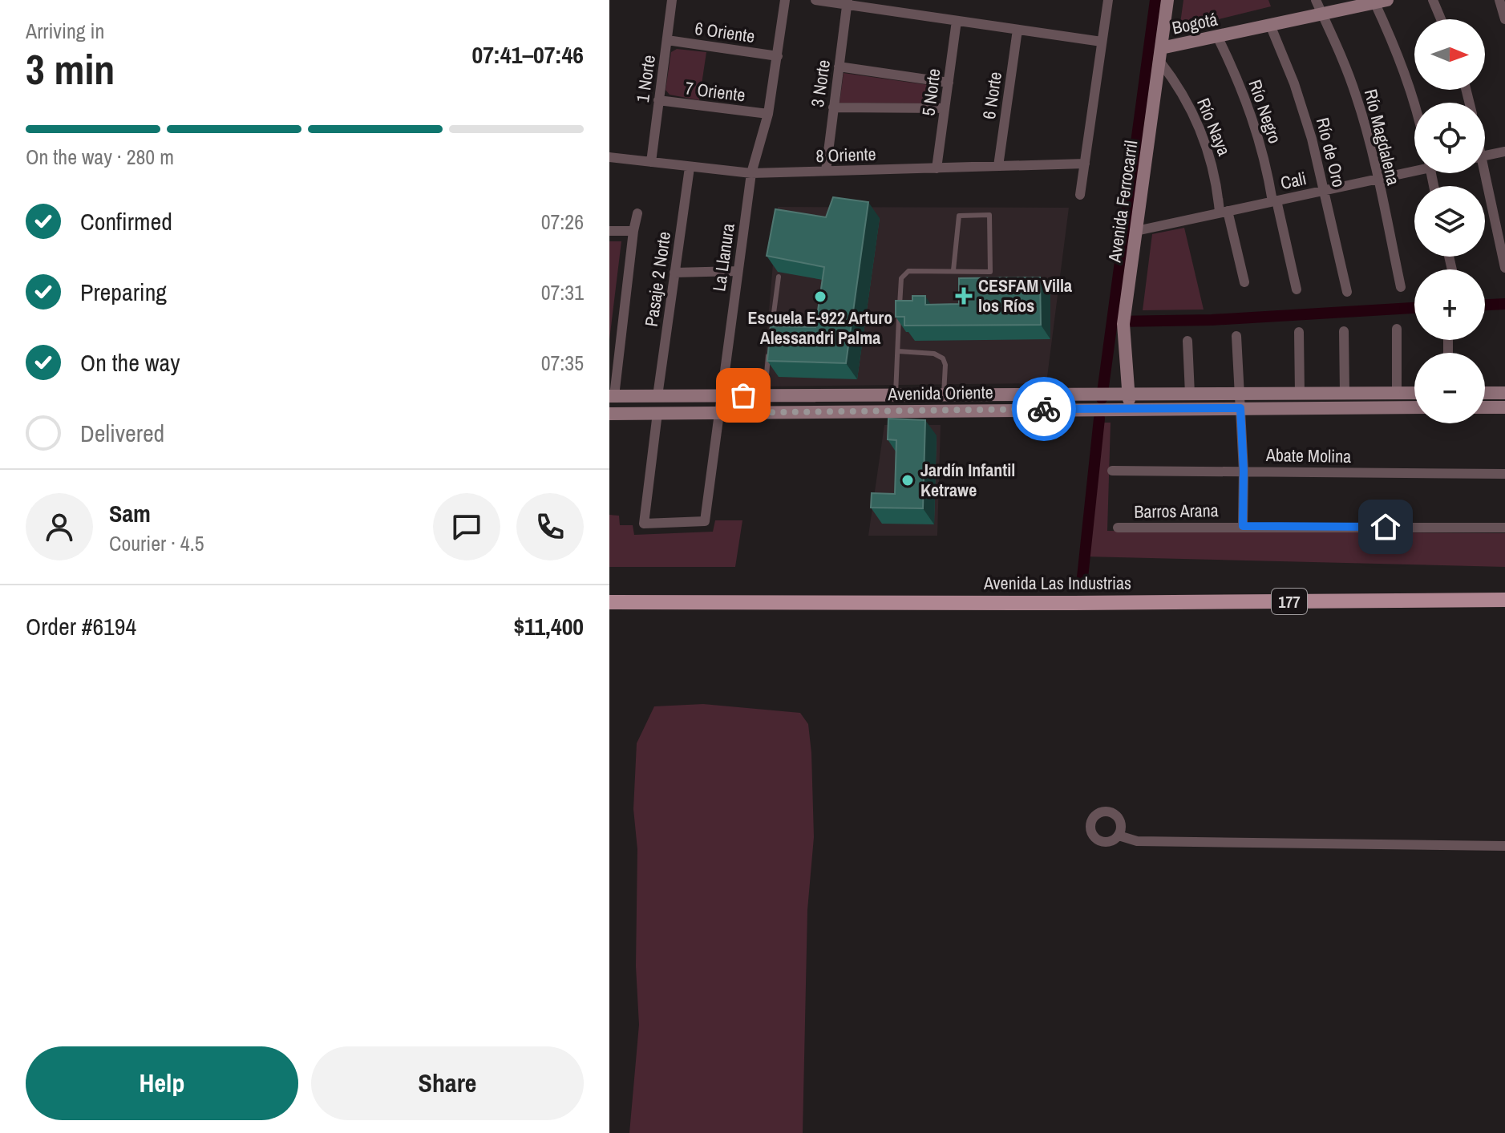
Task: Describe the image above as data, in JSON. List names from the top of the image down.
{
  "streets": {
    "main road": ["Avenida Las Industrias", "177"],
    "street": [
      "Bogotá",
      "6 Oriente",
      "1 Norte",
      "3 Norte",
      "7 Oriente",
      "5 Norte",
      "6 Norte",
      "Río Negro",
      "Río Naya",
      "Río Magdalena",
      "Río de Oro",
      "8 Oriente",
      "Cali",
      "Avenida Ferrocarril",
      "La Llanura",
      "Pasaje 2 Norte",
      "Avenida Oriente",
      "Abate Molina",
      "Barros Arana"
    ]
  },
  "crossings": [
    ["Bogotá", "Río Negro"],
    ["Bogotá", "Río Naya"],
    ["Bogotá", "Río Magdalena"],
    ["Bogotá", "Río de Oro"],
    ["Bogotá", "Avenida Ferrocarril"],
    ["6 Oriente", "1 Norte"],
    ["6 Oriente", "La Llanura"],
    ["1 Norte", "7 Oriente"],
    ["1 Norte", "8 Oriente"],
    ["3 Norte", "8 Oriente"],
    ["7 Oriente", "La Llanura"],
    ["5 Norte", "8 Oriente"],
    ["6 Norte", "8 Oriente"],
    ["Río Negro", "Cali"],
    ["Río Naya", "Cali"],
    ["Río Naya", "Avenida Ferrocarril"],
    ["Río Magdalena", "Cali"],
    ["Río de Oro", "Cali"],
    ["8 Oriente", "La Llanura"],
    ["8 Oriente", "Pasaje 2 Norte"],
    ["Cali", "Avenida Ferrocarril"],
    ["Avenida Ferrocarril", "Avenida Oriente"],
    ["La Llanura", "Avenida Oriente"],
    ["Pasaje 2 Norte", "Avenida Oriente"]
  ],
  "places": {
    "health": ["CESFAM Villa los Ríos"],
    "other": ["Escuela E-922 Arturo Alessandri Palma", "Jardín Infantil Ketrawe"]
  },
  "north": "right",
  "page": {
    "heading": ["3 min", "Arriving in", "07:41–07:46"],
    "panel": [
      "Sam",
      "Courier · 4.5",
      "Order #6194",
      "$11,400"
    ],
    "map_buttons": ["+", "−"],
    "bar": "On the way · 280 m",
    "list": [
      ["Confirmed", "07:26"],
      ["Preparing", "07:31"],
      ["On the way", "07:35"],
      "Delivered"
    ],
    "buttons": ["Help", "Share"]
  }
}
